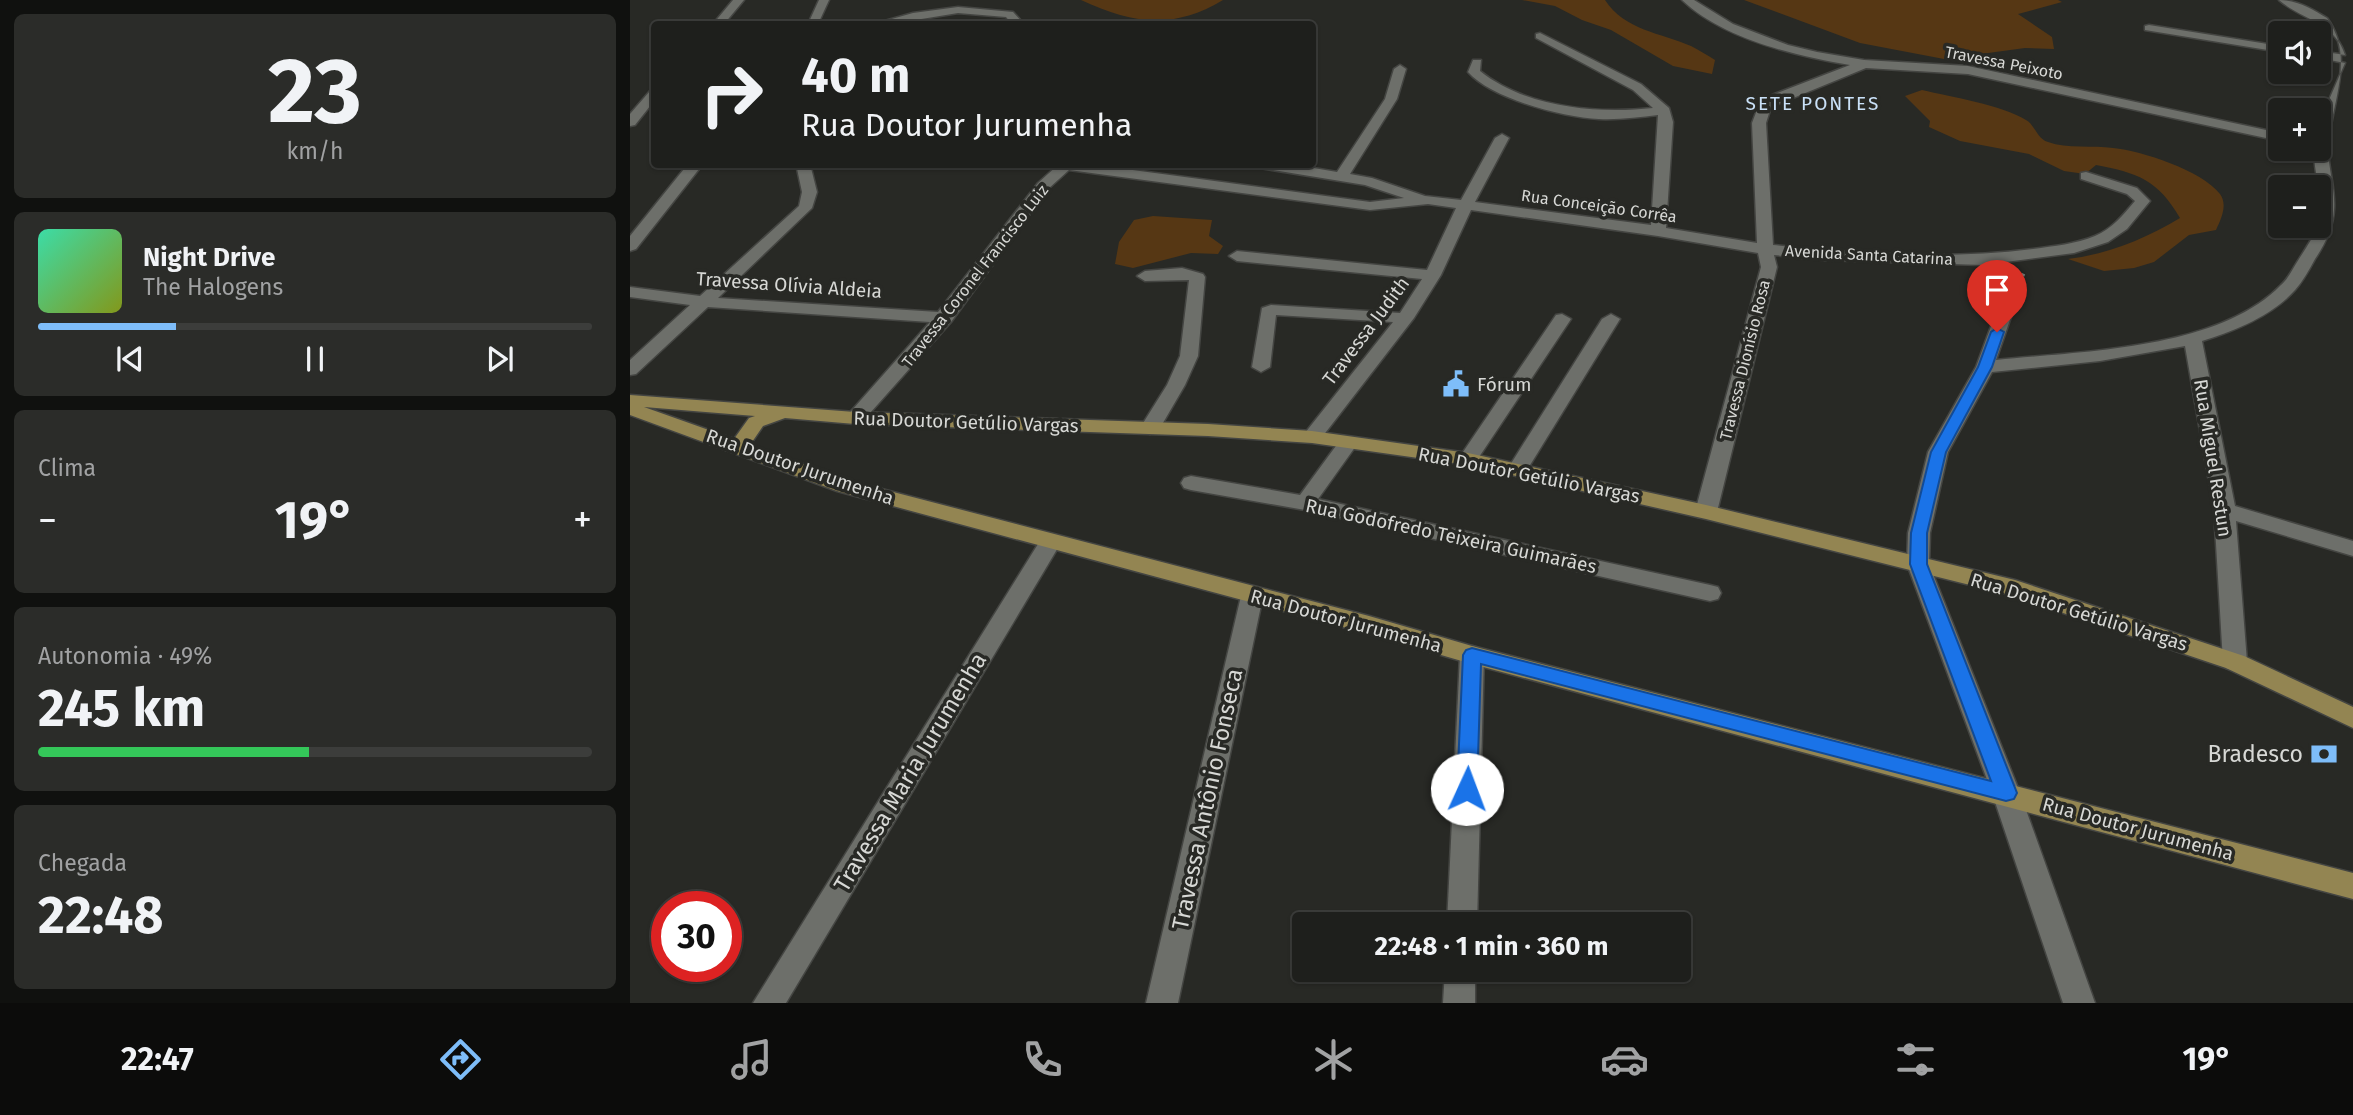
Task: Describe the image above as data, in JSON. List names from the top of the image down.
{
  "streets": {
    "main road": ["Rua Doutor Getúlio Vargas", "Rua Doutor Jurumenha"],
    "street": [
      "Travessa Peixoto",
      "Rua Conceição Corrêa",
      "Avenida Santa Catarina",
      "Travessa Coronel Francisco Luiz",
      "Travessa Olívia Aldeia",
      "Travessa Judith",
      "Travessa Dionísio Rosa",
      "Rua Miguel Restun",
      "Rua Godofredo Teixeira Guimarães",
      "Travessa Maria Jurumenha",
      "Travessa Antônio Fonseca"
    ]
  },
  "crossings": [
    ["Travessa Peixoto", "Travessa Dionísio Rosa"],
    ["Rua Conceição Corrêa", "Avenida Santa Catarina"],
    ["Rua Conceição Corrêa", "Travessa Judith"],
    ["Rua Conceição Corrêa", "Travessa Dionísio Rosa"],
    ["Avenida Santa Catarina", "Travessa Dionísio Rosa"],
    ["Travessa Coronel Francisco Luiz", "Travessa Olívia Aldeia"],
    ["Travessa Coronel Francisco Luiz", "Rua Doutor Getúlio Vargas"],
    ["Travessa Judith", "Rua Doutor Getúlio Vargas"],
    ["Travessa Dionísio Rosa", "Rua Doutor Getúlio Vargas"],
    ["Rua Doutor Getúlio Vargas", "Rua Miguel Restun"],
    ["Rua Doutor Getúlio Vargas", "Rua Doutor Jurumenha"],
    ["Rua Doutor Jurumenha", "Travessa Maria Jurumenha"],
    ["Rua Doutor Jurumenha", "Travessa Antônio Fonseca"]
  ],
  "districts": ["SETE PONTES"],
  "places": {
    "public building": ["Fórum"],
    "bank": ["Bradesco"]
  },
  "page": {
    "tile": [
      ["23", "km/h"],
      "Clima",
      ["Autonomia · 49%", "245 km"],
      ["Chegada", "22:48"]
    ],
    "map_buttons": ["+", "−"],
    "turn": ["40 m", "Rua Doutor Jurumenha"],
    "song": ["Night Drive", "The Halogens"],
    "heat": ["−", "19°", "+"],
    "limit": "30",
    "trip": "22:48 · 1 min · 360 m",
    "tabs": ["22:47", "19°"]
  }
}
